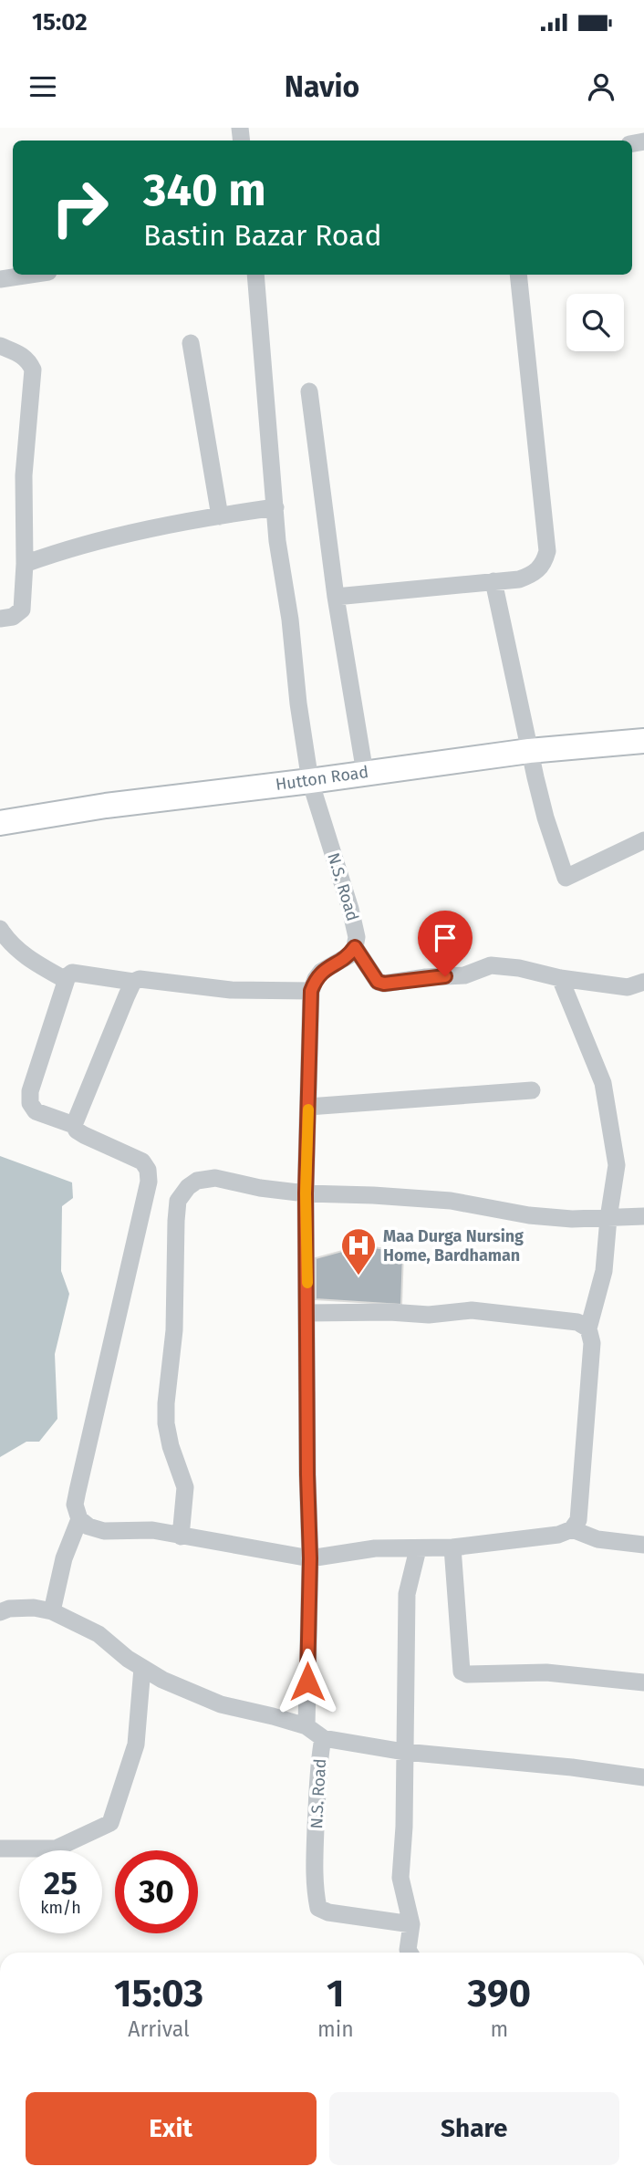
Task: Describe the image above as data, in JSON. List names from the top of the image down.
{
  "streets": {
    "street": ["Hutton Road", "N.S. Road"]
  },
  "crossings": [
    ["Hutton Road", "N.S. Road"]
  ],
  "places": {
    "hospital": ["Maa Durga Nursing Home, Bardhaman"]
  },
  "page": {
    "status": "15:02",
    "header": "Navio",
    "turn": ["340 m", "Bastin Bazar Road"],
    "speed": "25 km/h",
    "limit": "30",
    "eta": [
      "15:03",
      "Arrival",
      "1",
      "min",
      "390",
      "m"
    ],
    "buttons": ["Exit", "Share"]
  }
}
